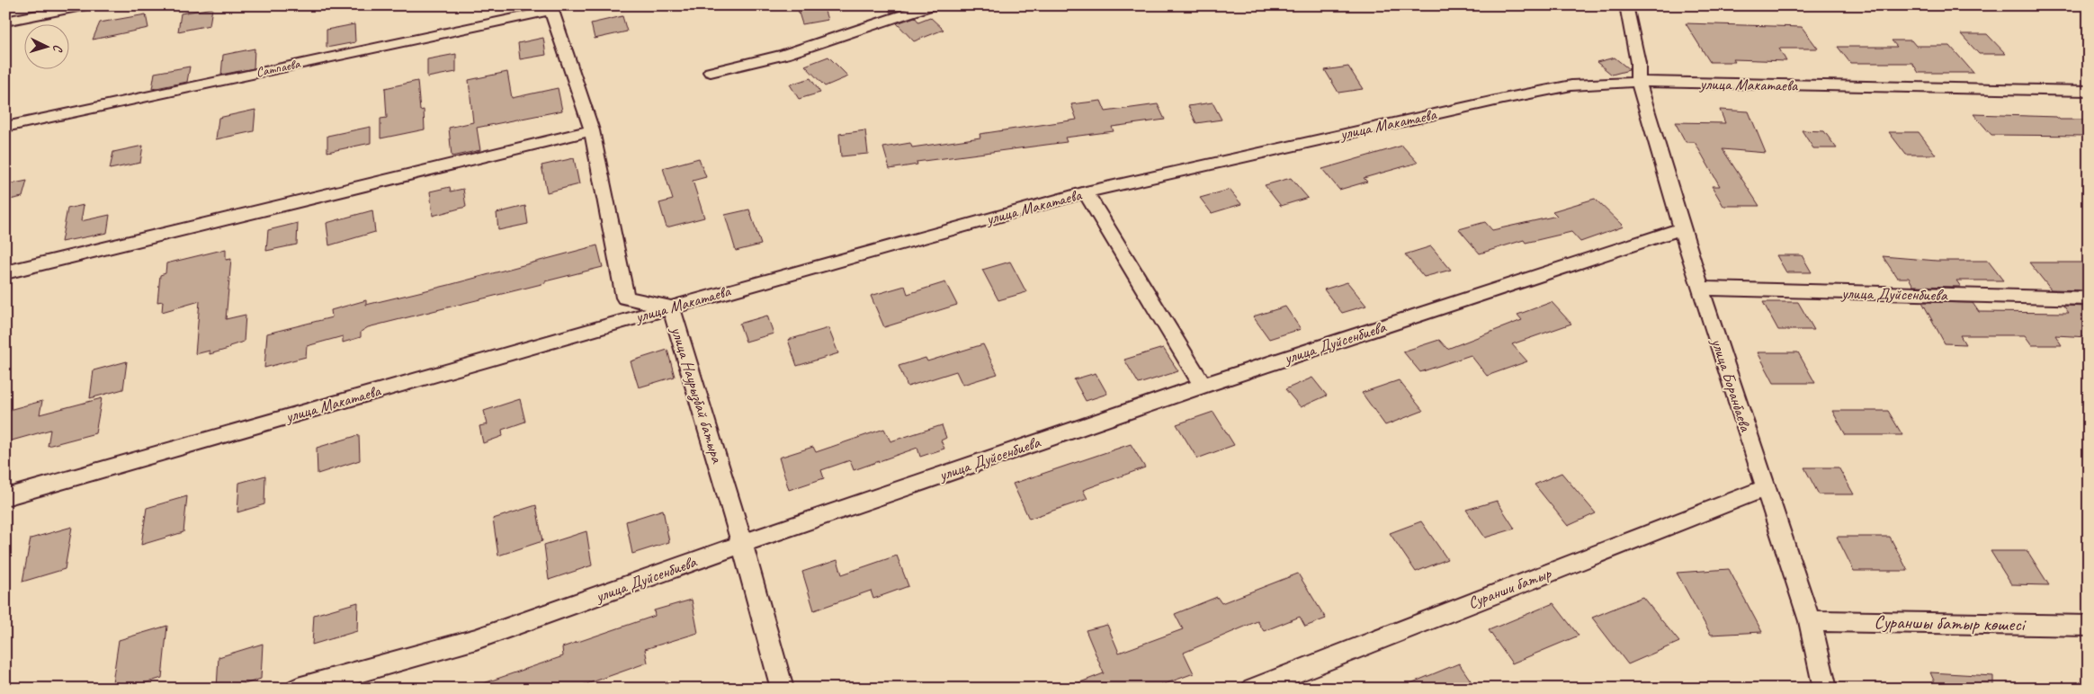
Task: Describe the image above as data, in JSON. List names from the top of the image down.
{
  "streets": {
    "street": [
      "Сатпаева",
      "улица Макатаева",
      "улица Дуйсенбиева",
      "улица Боранбаева",
      "улица Наурызбай батыра",
      "Суранши батыр",
      "Сураншы батыр көшесі"
    ]
  },
  "crossings": [
    ["Сатпаева", "улица Наурызбай батыра"],
    ["улица Макатаева", "улица Боранбаева"],
    ["улица Макатаева", "улица Наурызбай батыра"],
    ["улица Дуйсенбиева", "улица Боранбаева"],
    ["улица Дуйсенбиева", "улица Наурызбай батыра"],
    ["улица Боранбаева", "Суранши батыр"],
    ["улица Боранбаева", "Сураншы батыр көшесі"]
  ],
  "north": "right"
}
